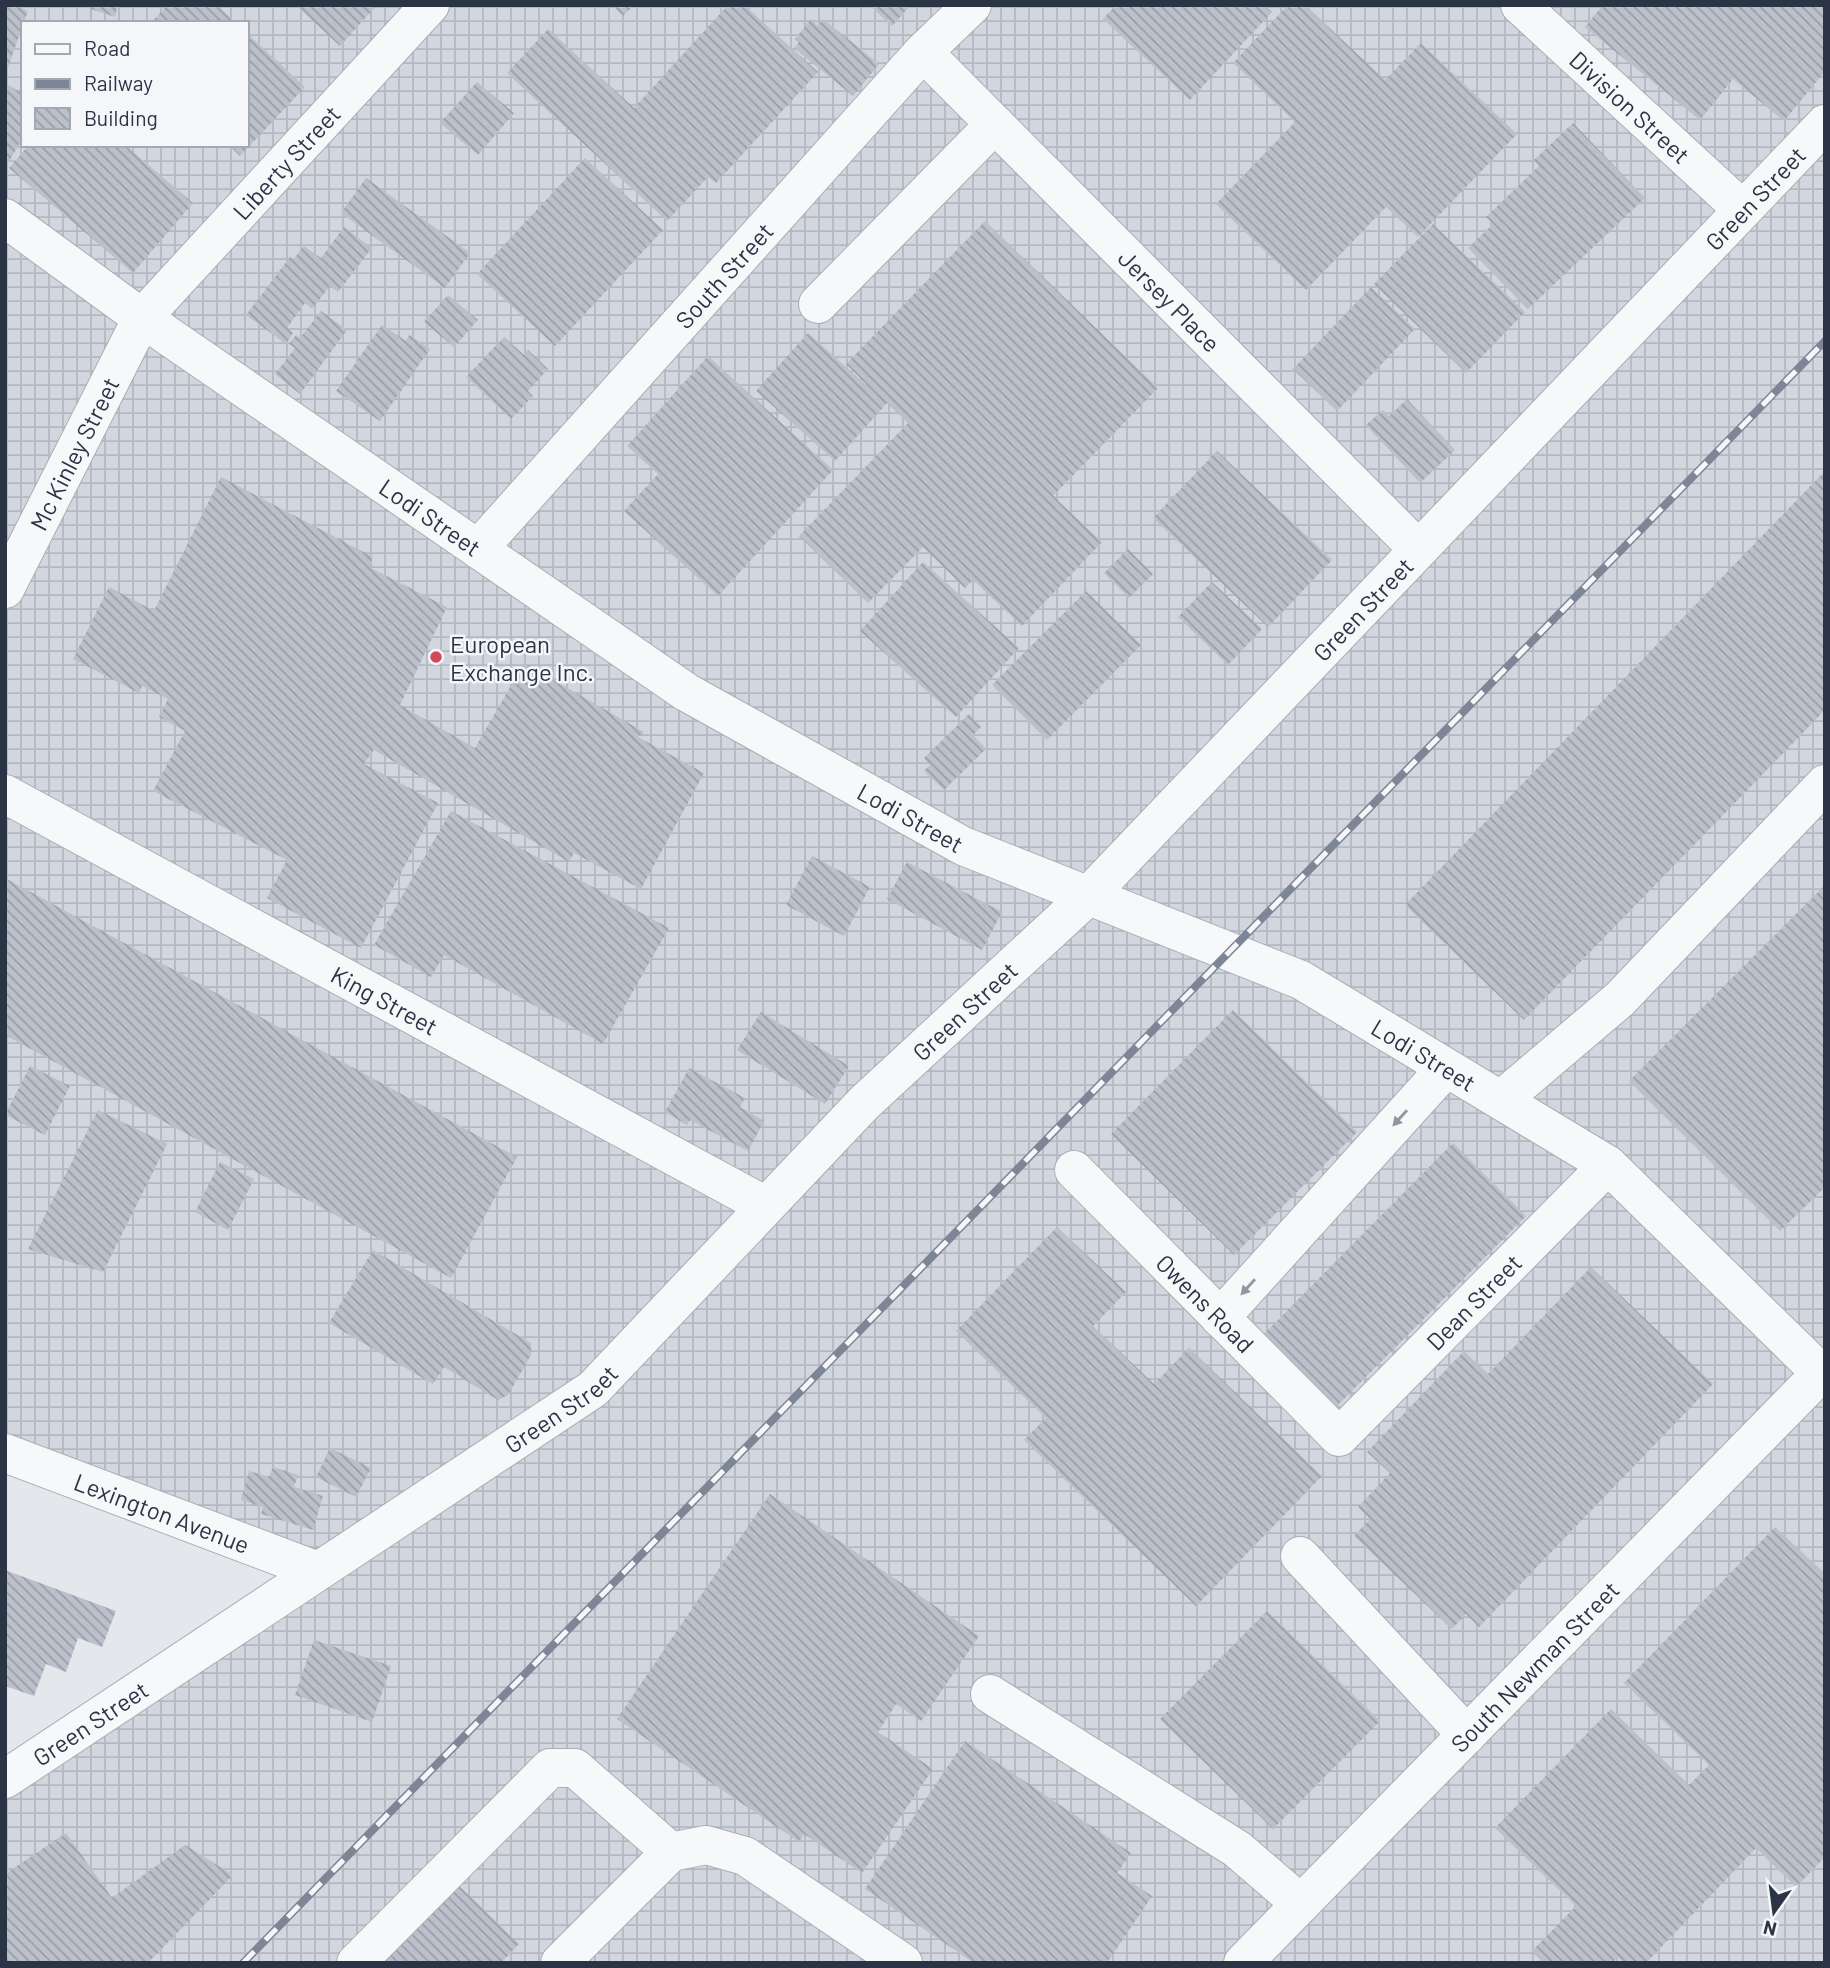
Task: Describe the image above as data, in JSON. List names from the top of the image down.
{
  "streets": {
    "street": [
      "Division Street",
      "Liberty Street",
      "Green Street",
      "South Street",
      "Jersey Place",
      "Mc Kinley Street",
      "Lodi Street",
      "King Street",
      "Dean Street",
      "Owens Road",
      "Lexington Avenue",
      "South Newman Street"
    ]
  },
  "crossings": [
    ["Division Street", "Green Street"],
    ["Liberty Street", "Mc Kinley Street"],
    ["Liberty Street", "Lodi Street"],
    ["Green Street", "Jersey Place"],
    ["Green Street", "Lodi Street"],
    ["Green Street", "King Street"],
    ["Green Street", "Lexington Avenue"],
    ["South Street", "Jersey Place"],
    ["South Street", "Lodi Street"],
    ["Mc Kinley Street", "Lodi Street"],
    ["Lodi Street", "Dean Street"],
    ["Lodi Street", "South Newman Street"],
    ["Dean Street", "Owens Road"]
  ],
  "places": ["European Exchange Inc."],
  "legend": ["Road", "Railway", "Building"],
  "north": "bottom"
}
